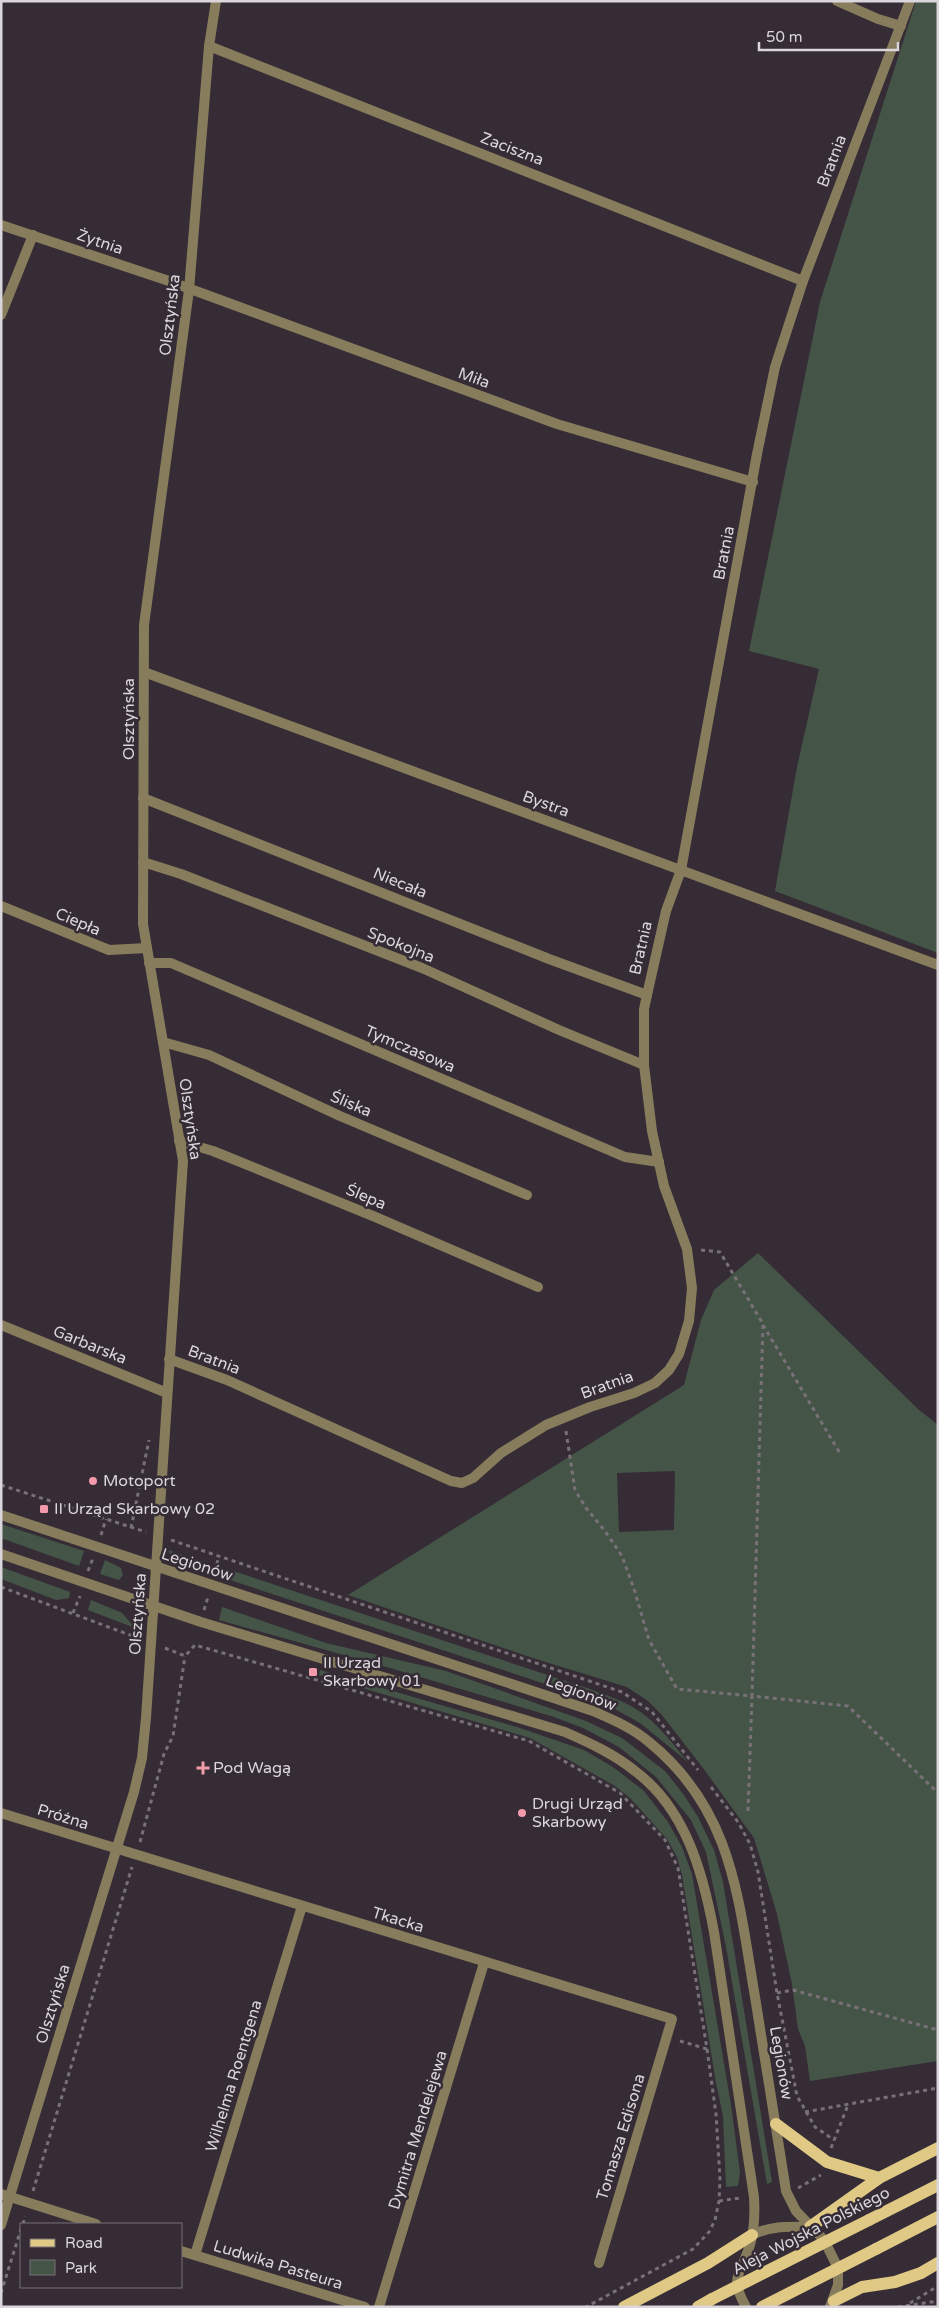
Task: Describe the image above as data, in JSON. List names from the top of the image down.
{
  "streets": {
    "main road": ["Aleja Wojska Polskiego"],
    "street": [
      "Zaciszna",
      "Bratnia",
      "Żytnia",
      "Olsztyńska",
      "Miła",
      "Bystra",
      "Niecała",
      "Ciepła",
      "Spokojna",
      "Tymczasowa",
      "Śliska",
      "Ślepa",
      "Garbarska",
      "Legionów",
      "Próżna",
      "Tkacka",
      "Wilhelma Roentgena",
      "Dymitra Mendelejewa",
      "Tomasza Edisona",
      "Ludwika Pasteura"
    ]
  },
  "crossings": [
    ["Zaciszna", "Bratnia"],
    ["Zaciszna", "Olsztyńska"],
    ["Bratnia", "Olsztyńska"],
    ["Bratnia", "Miła"],
    ["Bratnia", "Bystra"],
    ["Bratnia", "Niecała"],
    ["Bratnia", "Spokojna"],
    ["Bratnia", "Tymczasowa"],
    ["Żytnia", "Olsztyńska"],
    ["Żytnia", "Miła"],
    ["Olsztyńska", "Miła"],
    ["Olsztyńska", "Bystra"],
    ["Olsztyńska", "Niecała"],
    ["Olsztyńska", "Ciepła"],
    ["Olsztyńska", "Spokojna"],
    ["Olsztyńska", "Tymczasowa"],
    ["Olsztyńska", "Śliska"],
    ["Olsztyńska", "Ślepa"],
    ["Olsztyńska", "Garbarska"],
    ["Olsztyńska", "Legionów"],
    ["Olsztyńska", "Próżna"],
    ["Olsztyńska", "Tkacka"],
    ["Próżna", "Tkacka"],
    ["Tkacka", "Wilhelma Roentgena"],
    ["Tkacka", "Dymitra Mendelejewa"],
    ["Tkacka", "Tomasza Edisona"],
    ["Wilhelma Roentgena", "Ludwika Pasteura"]
  ],
  "places": {
    "other": ["Motoport", "Drugi Urząd Skarbowy"],
    "transit": ["II Urząd Skarbowy 02", "II Urząd Skarbowy 01"],
    "health": ["Pod Wagą"]
  },
  "legend": ["Road", "Park"],
  "scale_bar": "50 m"
}
